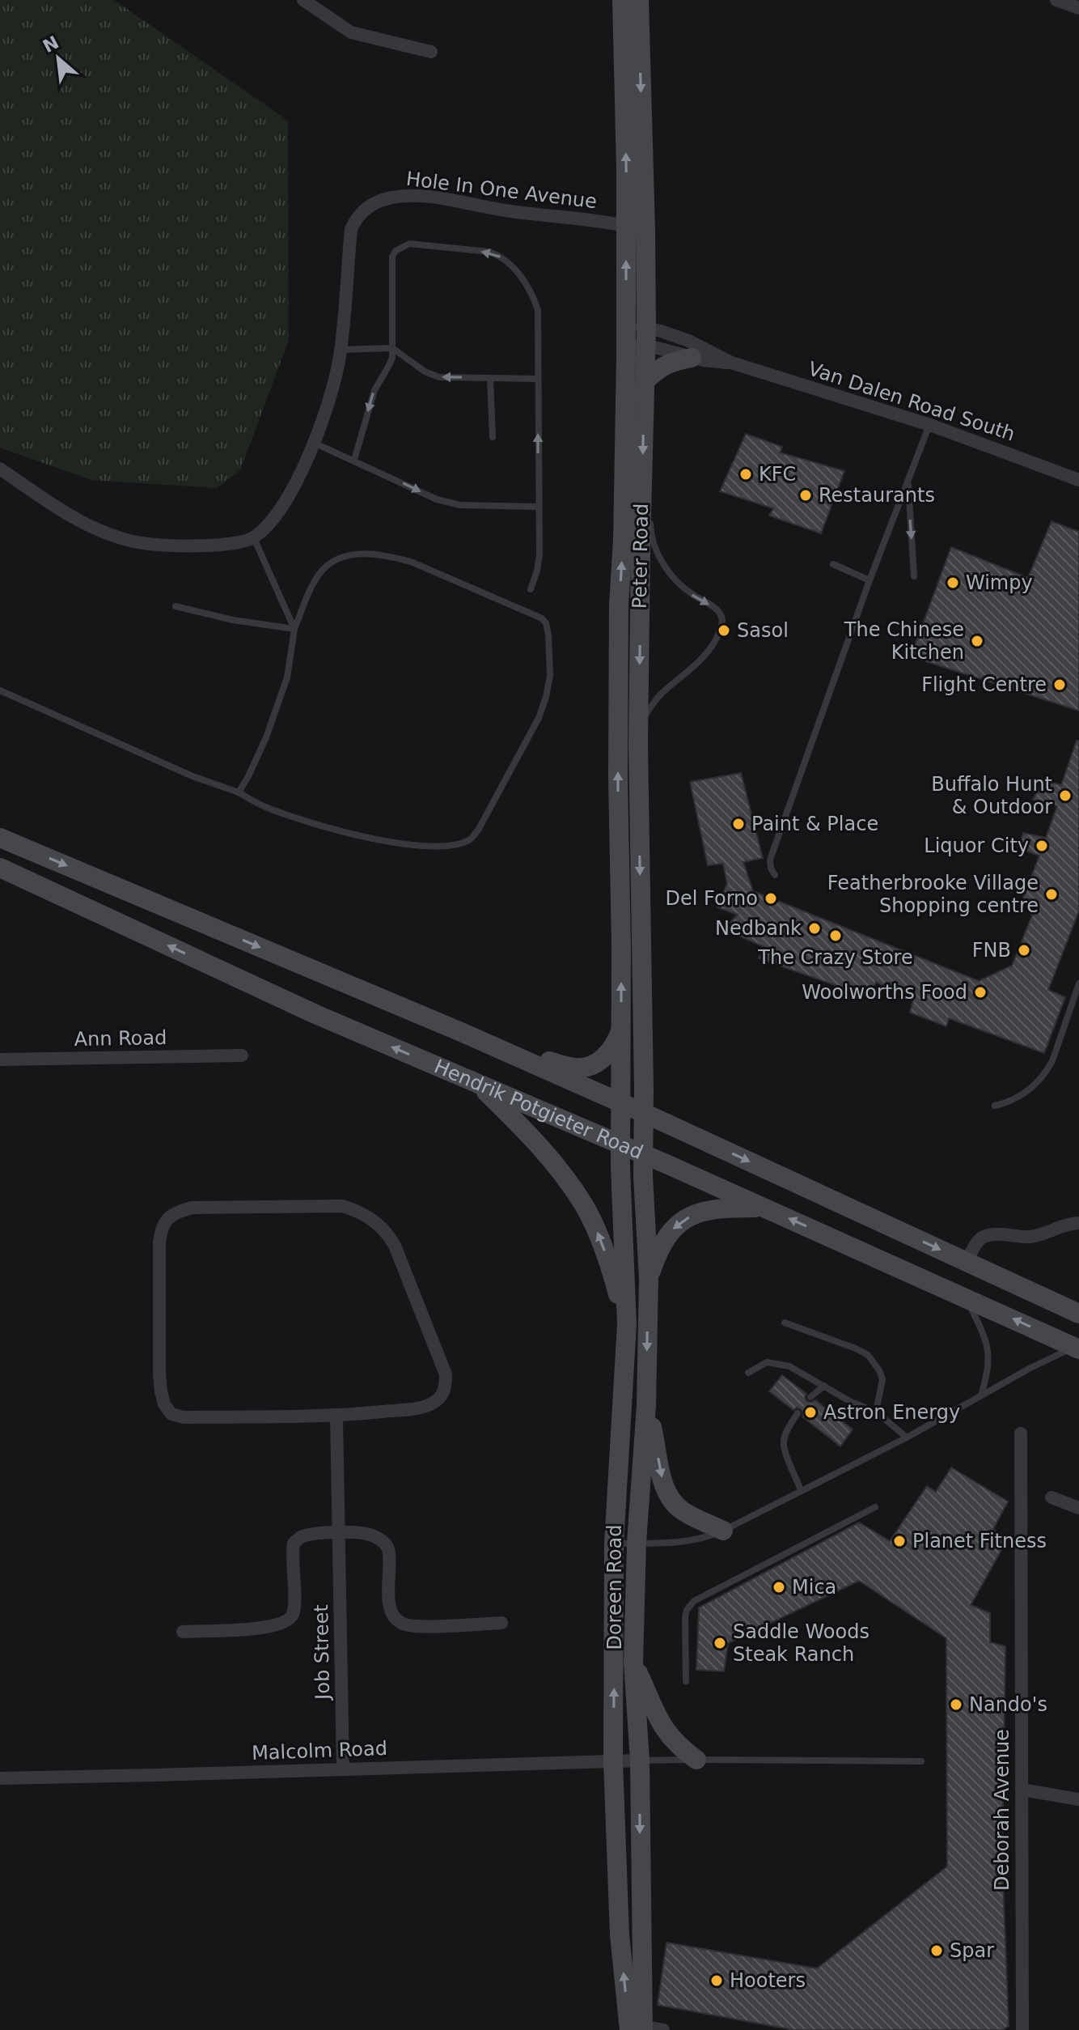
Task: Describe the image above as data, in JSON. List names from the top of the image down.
{
  "streets": {
    "main road": ["Peter Road", "Hendrik Potgieter Road", "Doreen Road"],
    "street": [
      "Hole In One Avenue",
      "Van Dalen Road South",
      "Ann Road",
      "Job Street",
      "Malcolm Road",
      "Deborah Avenue"
    ]
  },
  "crossings": [
    ["Hole In One Avenue", "Peter Road"],
    ["Van Dalen Road South", "Peter Road"],
    ["Peter Road", "Hendrik Potgieter Road"],
    ["Peter Road", "Doreen Road"],
    ["Hendrik Potgieter Road", "Doreen Road"],
    ["Doreen Road", "Malcolm Road"],
    ["Job Street", "Malcolm Road"]
  ],
  "places": [
    "KFC",
    "Restaurants",
    "Wimpy",
    "Sasol",
    "The Chinese Kitchen",
    "Flight Centre",
    "Buffalo Hunt & Outdoor",
    "Paint & Place",
    "Liquor City",
    "Featherbrooke Village Shopping centre",
    "Del Forno",
    "Nedbank",
    "The Crazy Store",
    "FNB",
    "Woolworths Food",
    "Astron Energy",
    "Planet Fitness",
    "Mica",
    "Saddle Woods Steak Ranch",
    "Nando's",
    "Spar",
    "Hooters"
  ],
  "north": "top left"
}
